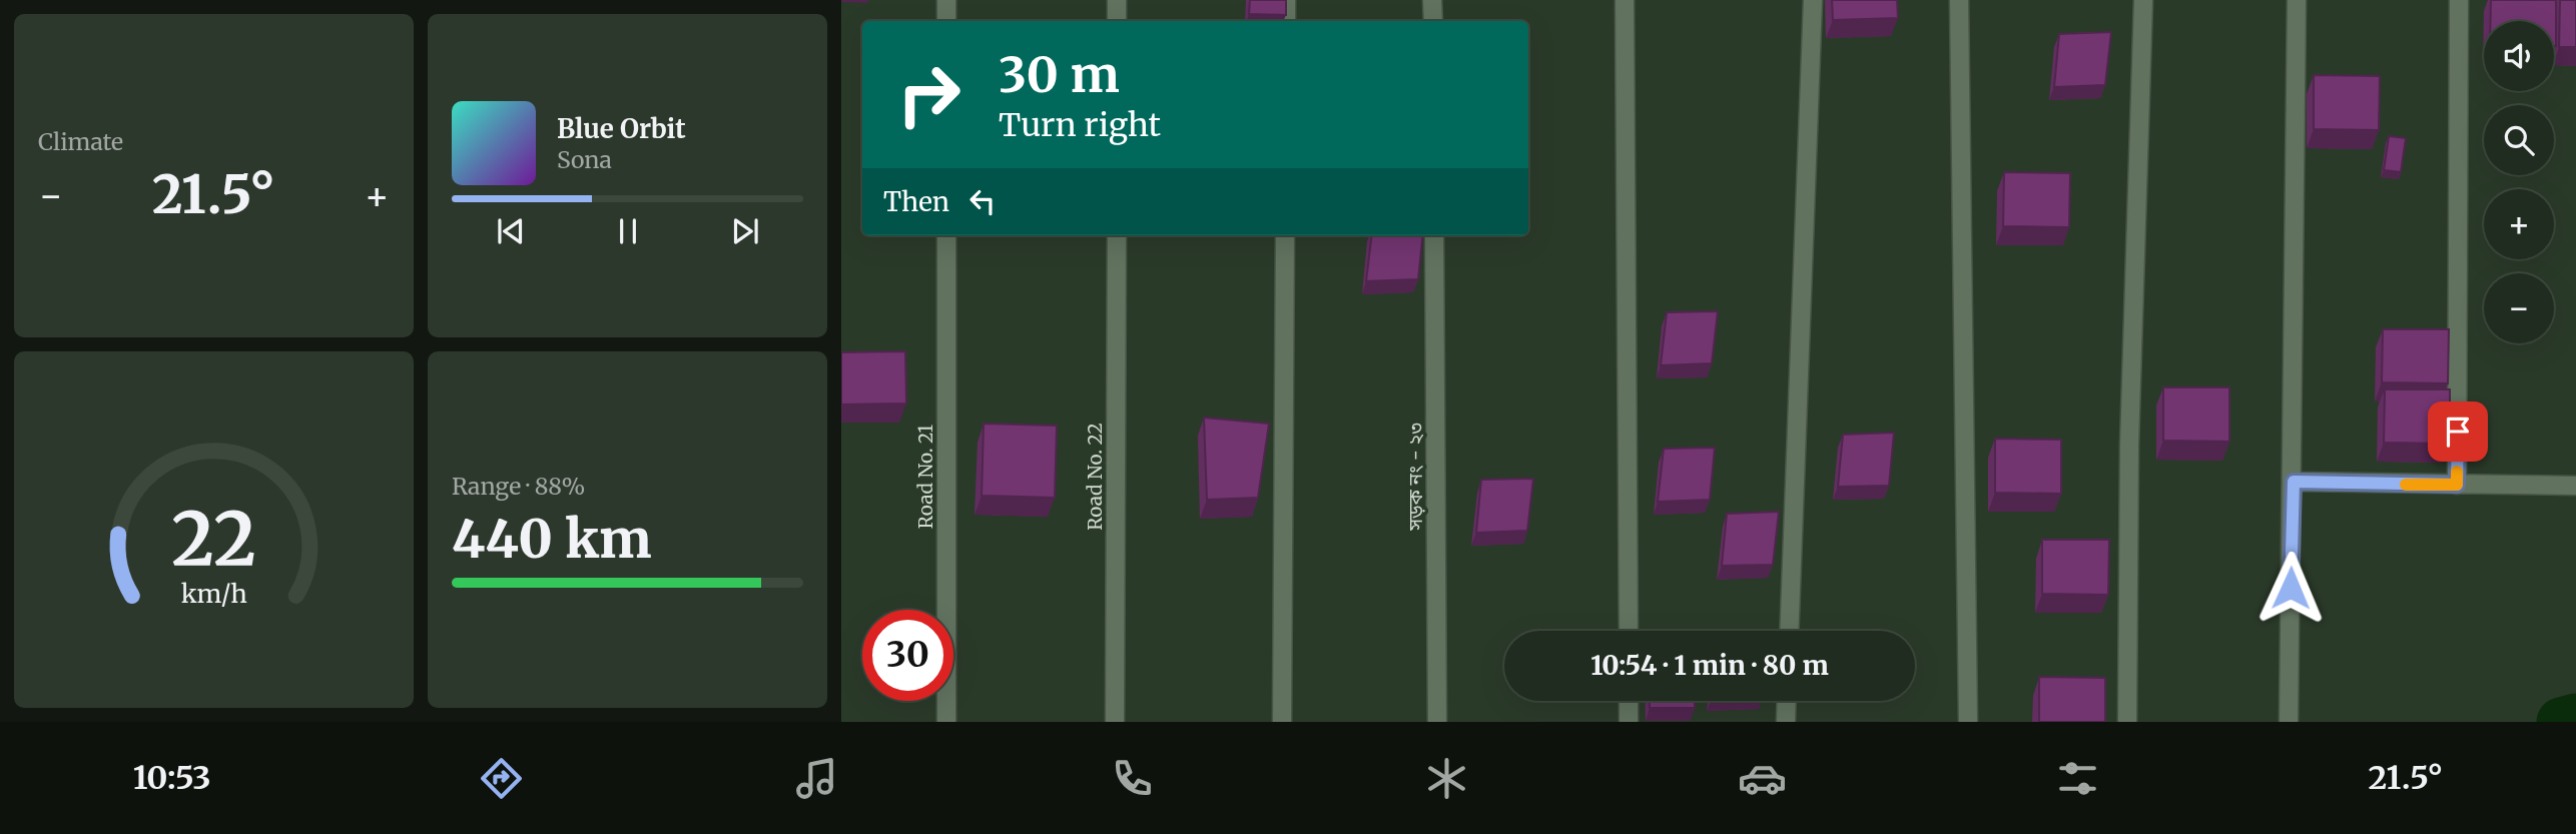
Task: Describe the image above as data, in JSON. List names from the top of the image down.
{
  "streets": {
    "street": ["Road No. 21", "Road No. 22", "সড়ক নং - ২৩"]
  },
  "page": {
    "tile": [
      "Climate",
      ["Range · 88%", "440 km"]
    ],
    "map_buttons": ["+", "−"],
    "turn": ["30 m", "Turn right"],
    "song": ["Blue Orbit", "Sona"],
    "heat": ["−", "21.5°", "+"],
    "then": "Then",
    "limit": "30",
    "trip": "10:54 · 1 min · 80 m",
    "tabs": ["10:53", "21.5°"],
    "gauge": ["22", "km/h"]
  }
}
